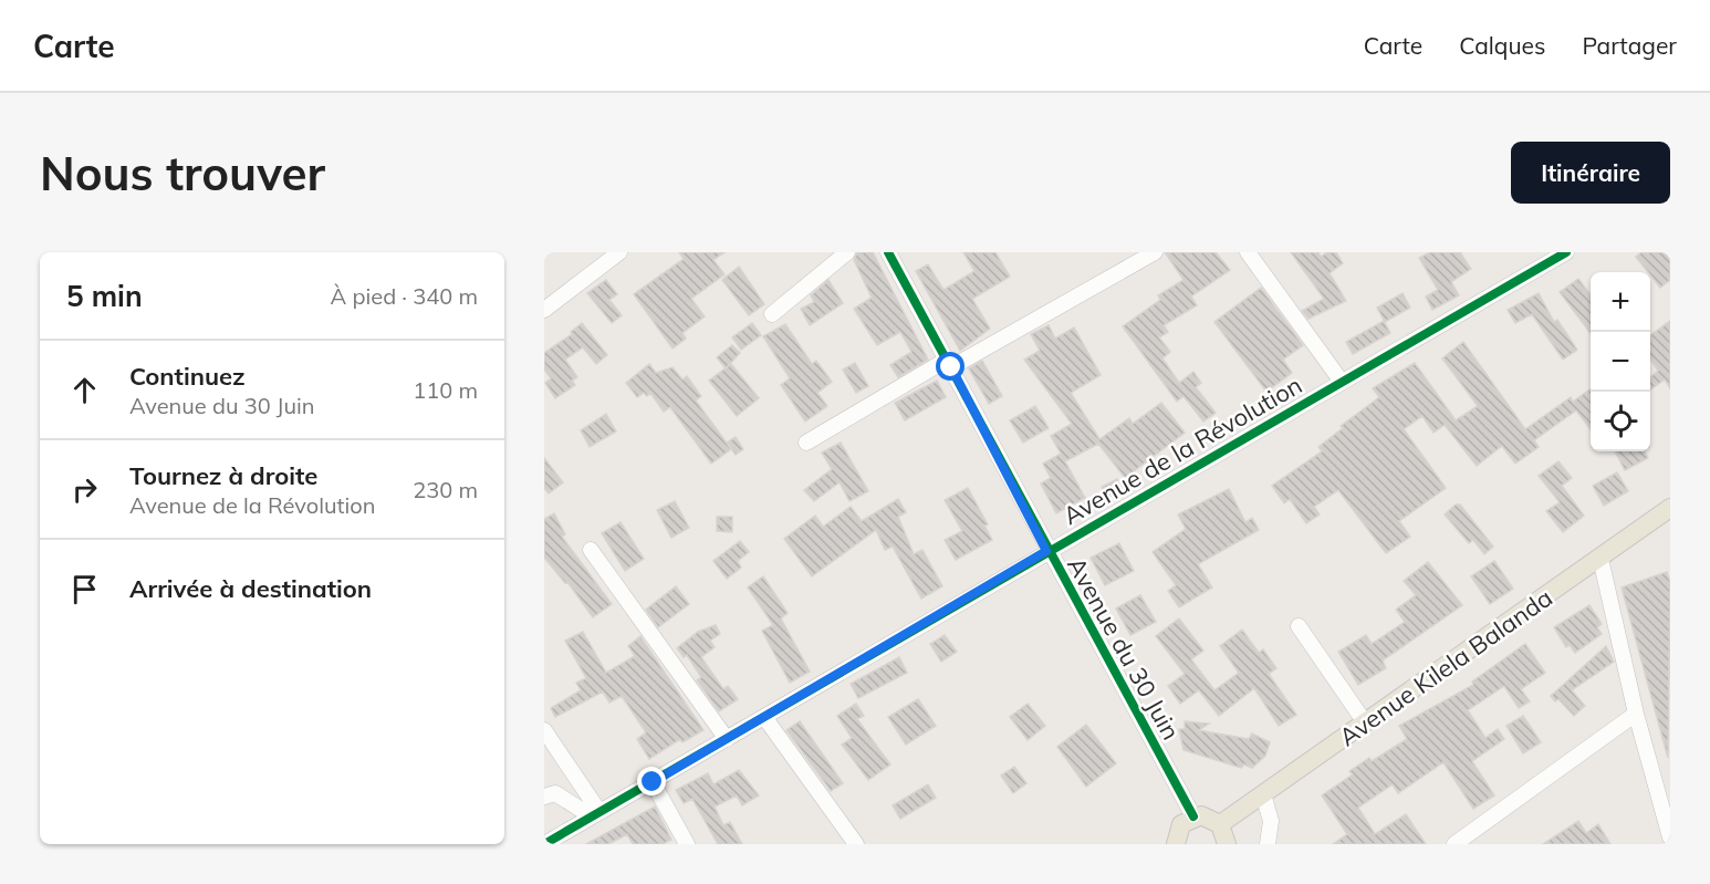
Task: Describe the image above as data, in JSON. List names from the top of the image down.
{
  "streets": {
    "main road": ["Avenue Kilela Balanda"],
    "street": ["Avenue de la Révolution", "Avenue du 30 Juin"]
  },
  "crossings": [
    ["Avenue de la Révolution", "Avenue du 30 Juin"]
  ],
  "page": {
    "header": "Carte",
    "nav": ["Carte", "Calques", "Partager"],
    "buttons": "Itinéraire",
    "title": "Nous trouver",
    "heading": ["5 min", "À pied · 340 m"],
    "map_buttons": ["+", "−"],
    "list": [
      ["Continuez", "Avenue du 30 Juin", "110 m"],
      ["Tournez à droite", "Avenue de la Révolution", "230 m"],
      "Arrivée à destination"
    ]
  }
}
